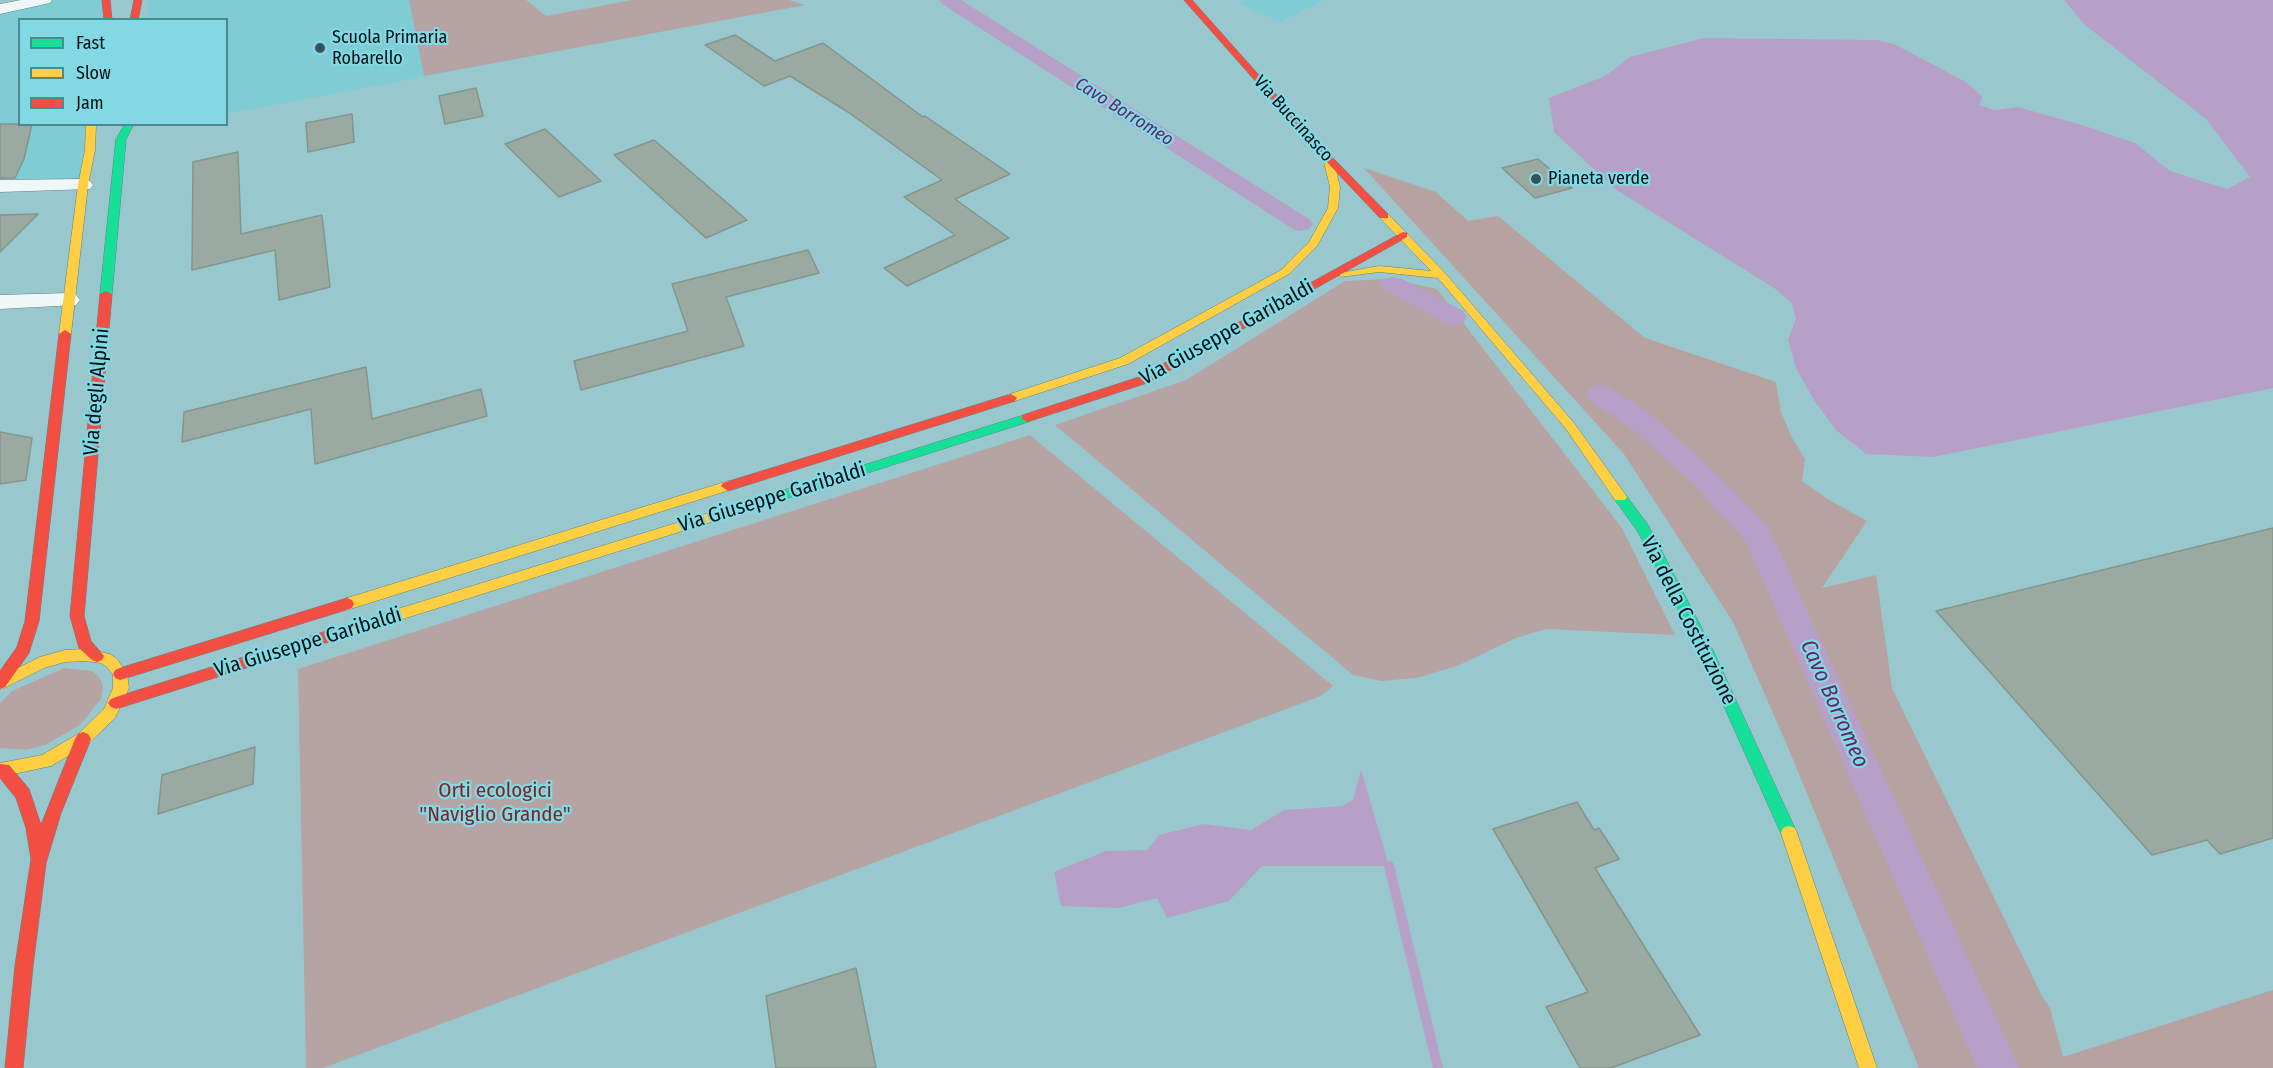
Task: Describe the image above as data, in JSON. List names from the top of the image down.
{
  "streets": {
    "street": [
      "Via Buccinasco",
      "Via Giuseppe Garibaldi",
      "Via degli Alpini",
      "Via della Costituzione"
    ]
  },
  "crossings": [
    ["Via Buccinasco", "Via Giuseppe Garibaldi"],
    ["Via Buccinasco", "Via della Costituzione"],
    ["Via Giuseppe Garibaldi", "Via degli Alpini"],
    ["Via Giuseppe Garibaldi", "Via della Costituzione"]
  ],
  "water": ["Cavo Borromeo"],
  "parks": ["Orti ecologici \"Naviglio Grande\""],
  "places": ["Scuola Primaria Robarello", "Pianeta verde"],
  "legend": ["Fast", "Slow", "Jam"]
}
